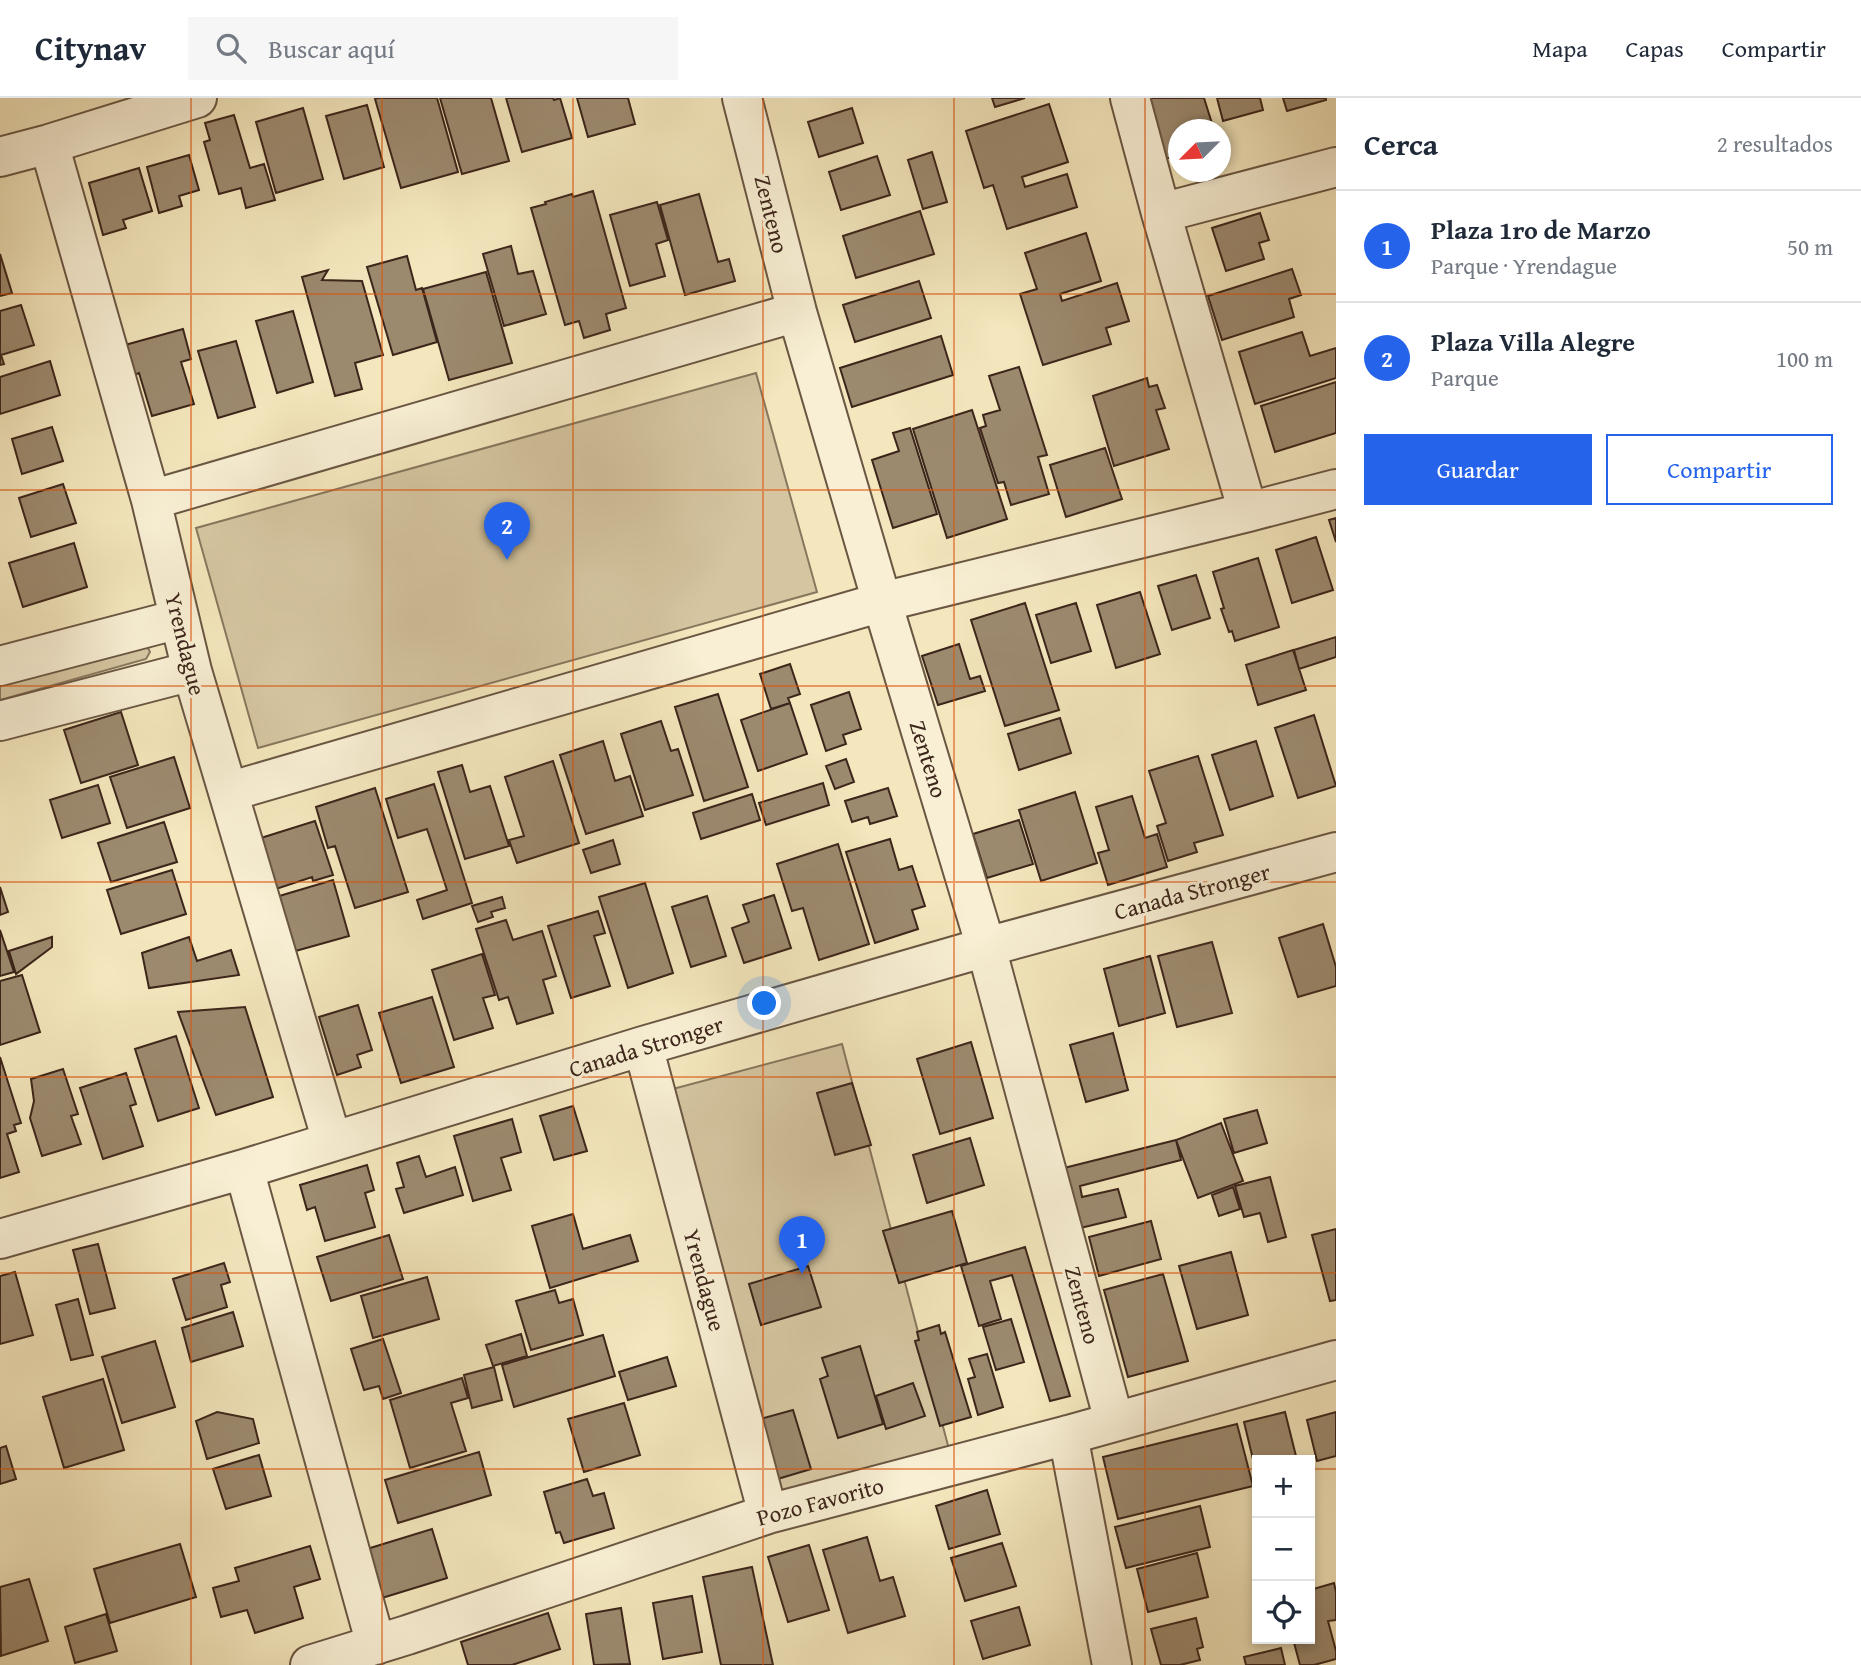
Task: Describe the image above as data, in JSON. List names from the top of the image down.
{
  "streets": {
    "street": [
      "Zenteno",
      "Yrendague",
      "Canada Stronger",
      "Pozo Favorito"
    ]
  },
  "crossings": [
    ["Zenteno", "Canada Stronger"],
    ["Zenteno", "Pozo Favorito"],
    ["Yrendague", "Canada Stronger"],
    ["Yrendague", "Pozo Favorito"]
  ],
  "north": "bottom left",
  "page": {
    "header": "Citynav",
    "search": "Buscar aquí",
    "nav": ["Mapa", "Capas", "Compartir"],
    "heading": ["Cerca", "2 resultados"],
    "list": [
      {
        "mark": "1",
        "name": "Plaza 1ro de Marzo",
        "note": "Parque · Yrendague",
        "value": "50 m"
      },
      {
        "mark": "2",
        "name": "Plaza Villa Alegre",
        "note": "Parque",
        "value": "100 m"
      }
    ],
    "buttons": ["Guardar", "Compartir"],
    "pins": ["2", "1"],
    "map_buttons": ["+", "−"]
  }
}
